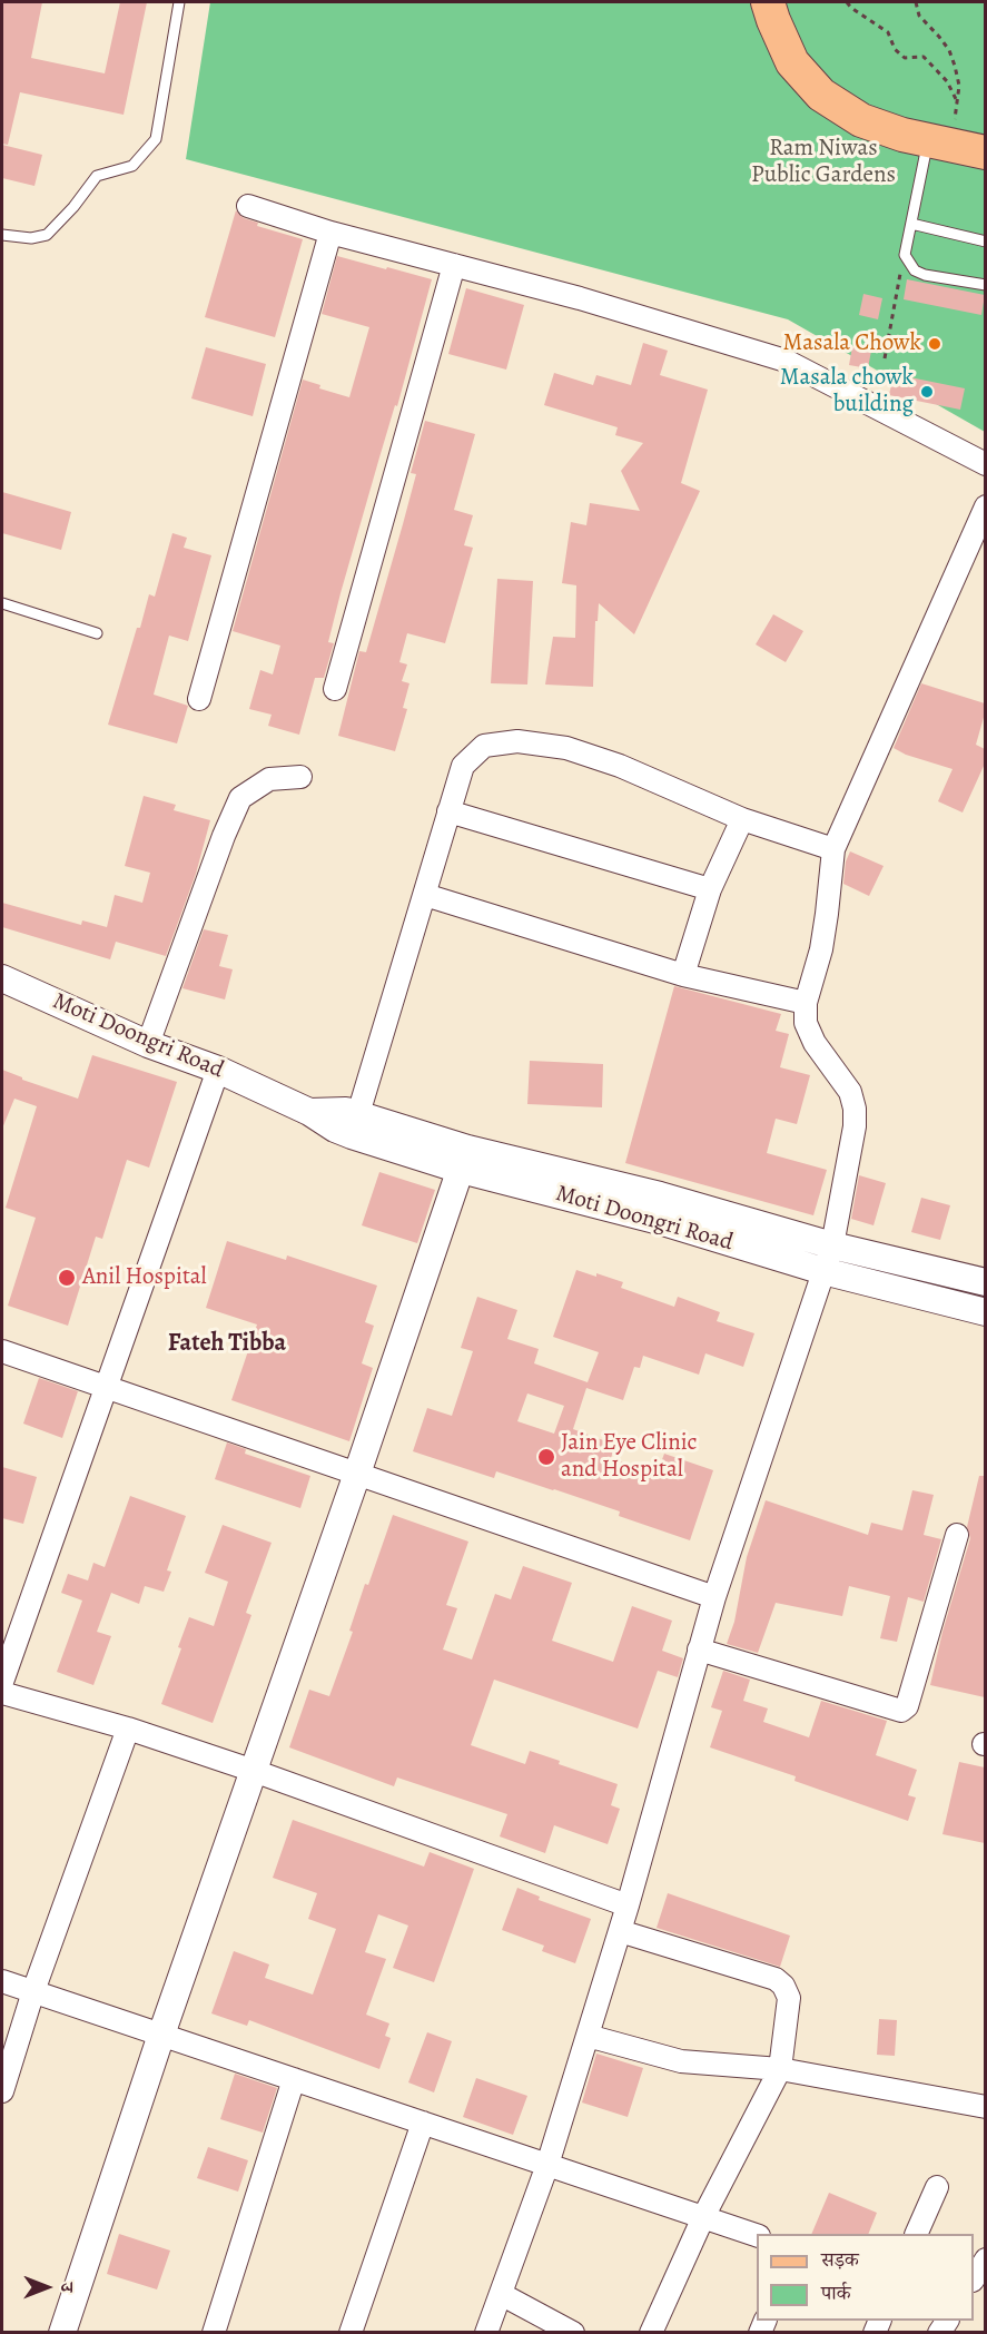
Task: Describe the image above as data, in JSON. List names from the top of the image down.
{
  "streets": {
    "street": ["Moti Doongri Road"]
  },
  "districts": ["Fateh Tibba"],
  "parks": ["Ram Niwas Public Gardens"],
  "places": [
    "Masala Chowk",
    "Masala chowk building",
    "Anil Hospital",
    "Jain Eye Clinic and Hospital"
  ],
  "legend": ["सड़क", "पार्क"],
  "north": "right"
}
